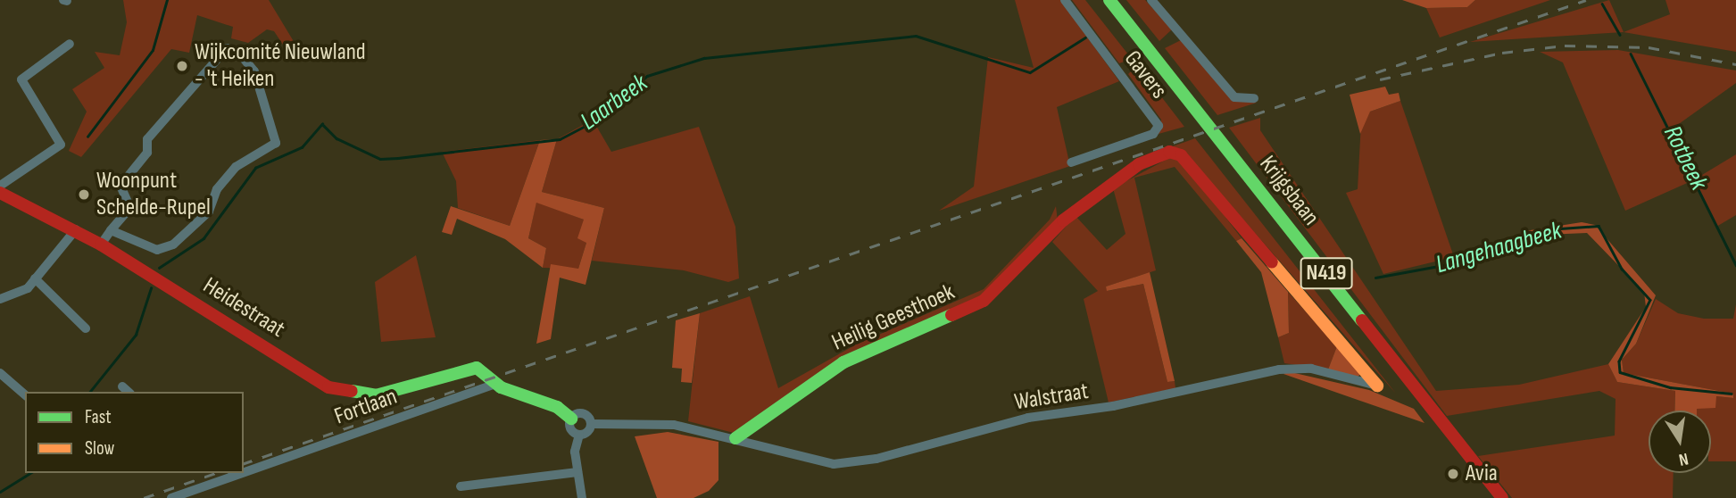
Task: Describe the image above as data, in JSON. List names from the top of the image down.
{
  "streets": {
    "street": [
      "Gavers",
      "Krijgsbaan",
      "N419",
      "Heidestraat",
      "Heilig Geesthoek",
      "Walstraat",
      "Fortlaan"
    ]
  },
  "crossings": [
    ["Heidestraat", "Fortlaan"],
    ["Heilig Geesthoek", "Walstraat"]
  ],
  "water": ["Laarbeek", "Rotbeek", "Langehaagbeek"],
  "places": ["Wijkcomité Nieuwland - 't Heiken", "Woonpunt Schelde-Rupel", "Avia"],
  "legend": ["Fast", "Slow"],
  "north": "bottom"
}
